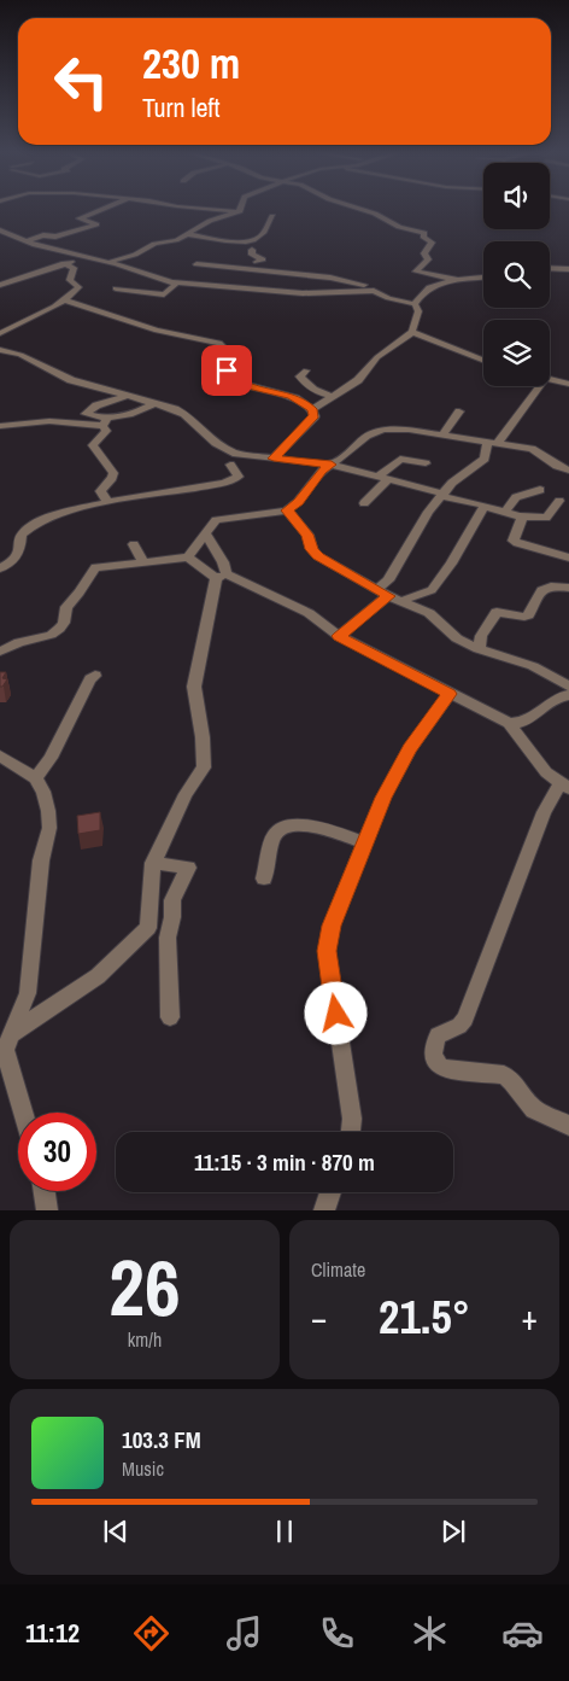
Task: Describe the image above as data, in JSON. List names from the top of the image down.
{
  "page": {
    "turn": ["230 m", "Turn left"],
    "limit": "30",
    "trip": "11:15 · 3 min · 870 m",
    "tile": [
      ["26", "km/h"],
      "Climate"
    ],
    "heat": ["−", "21.5°", "+"],
    "song": ["103.3 FM", "Music"],
    "tabs": "11:12"
  }
}
